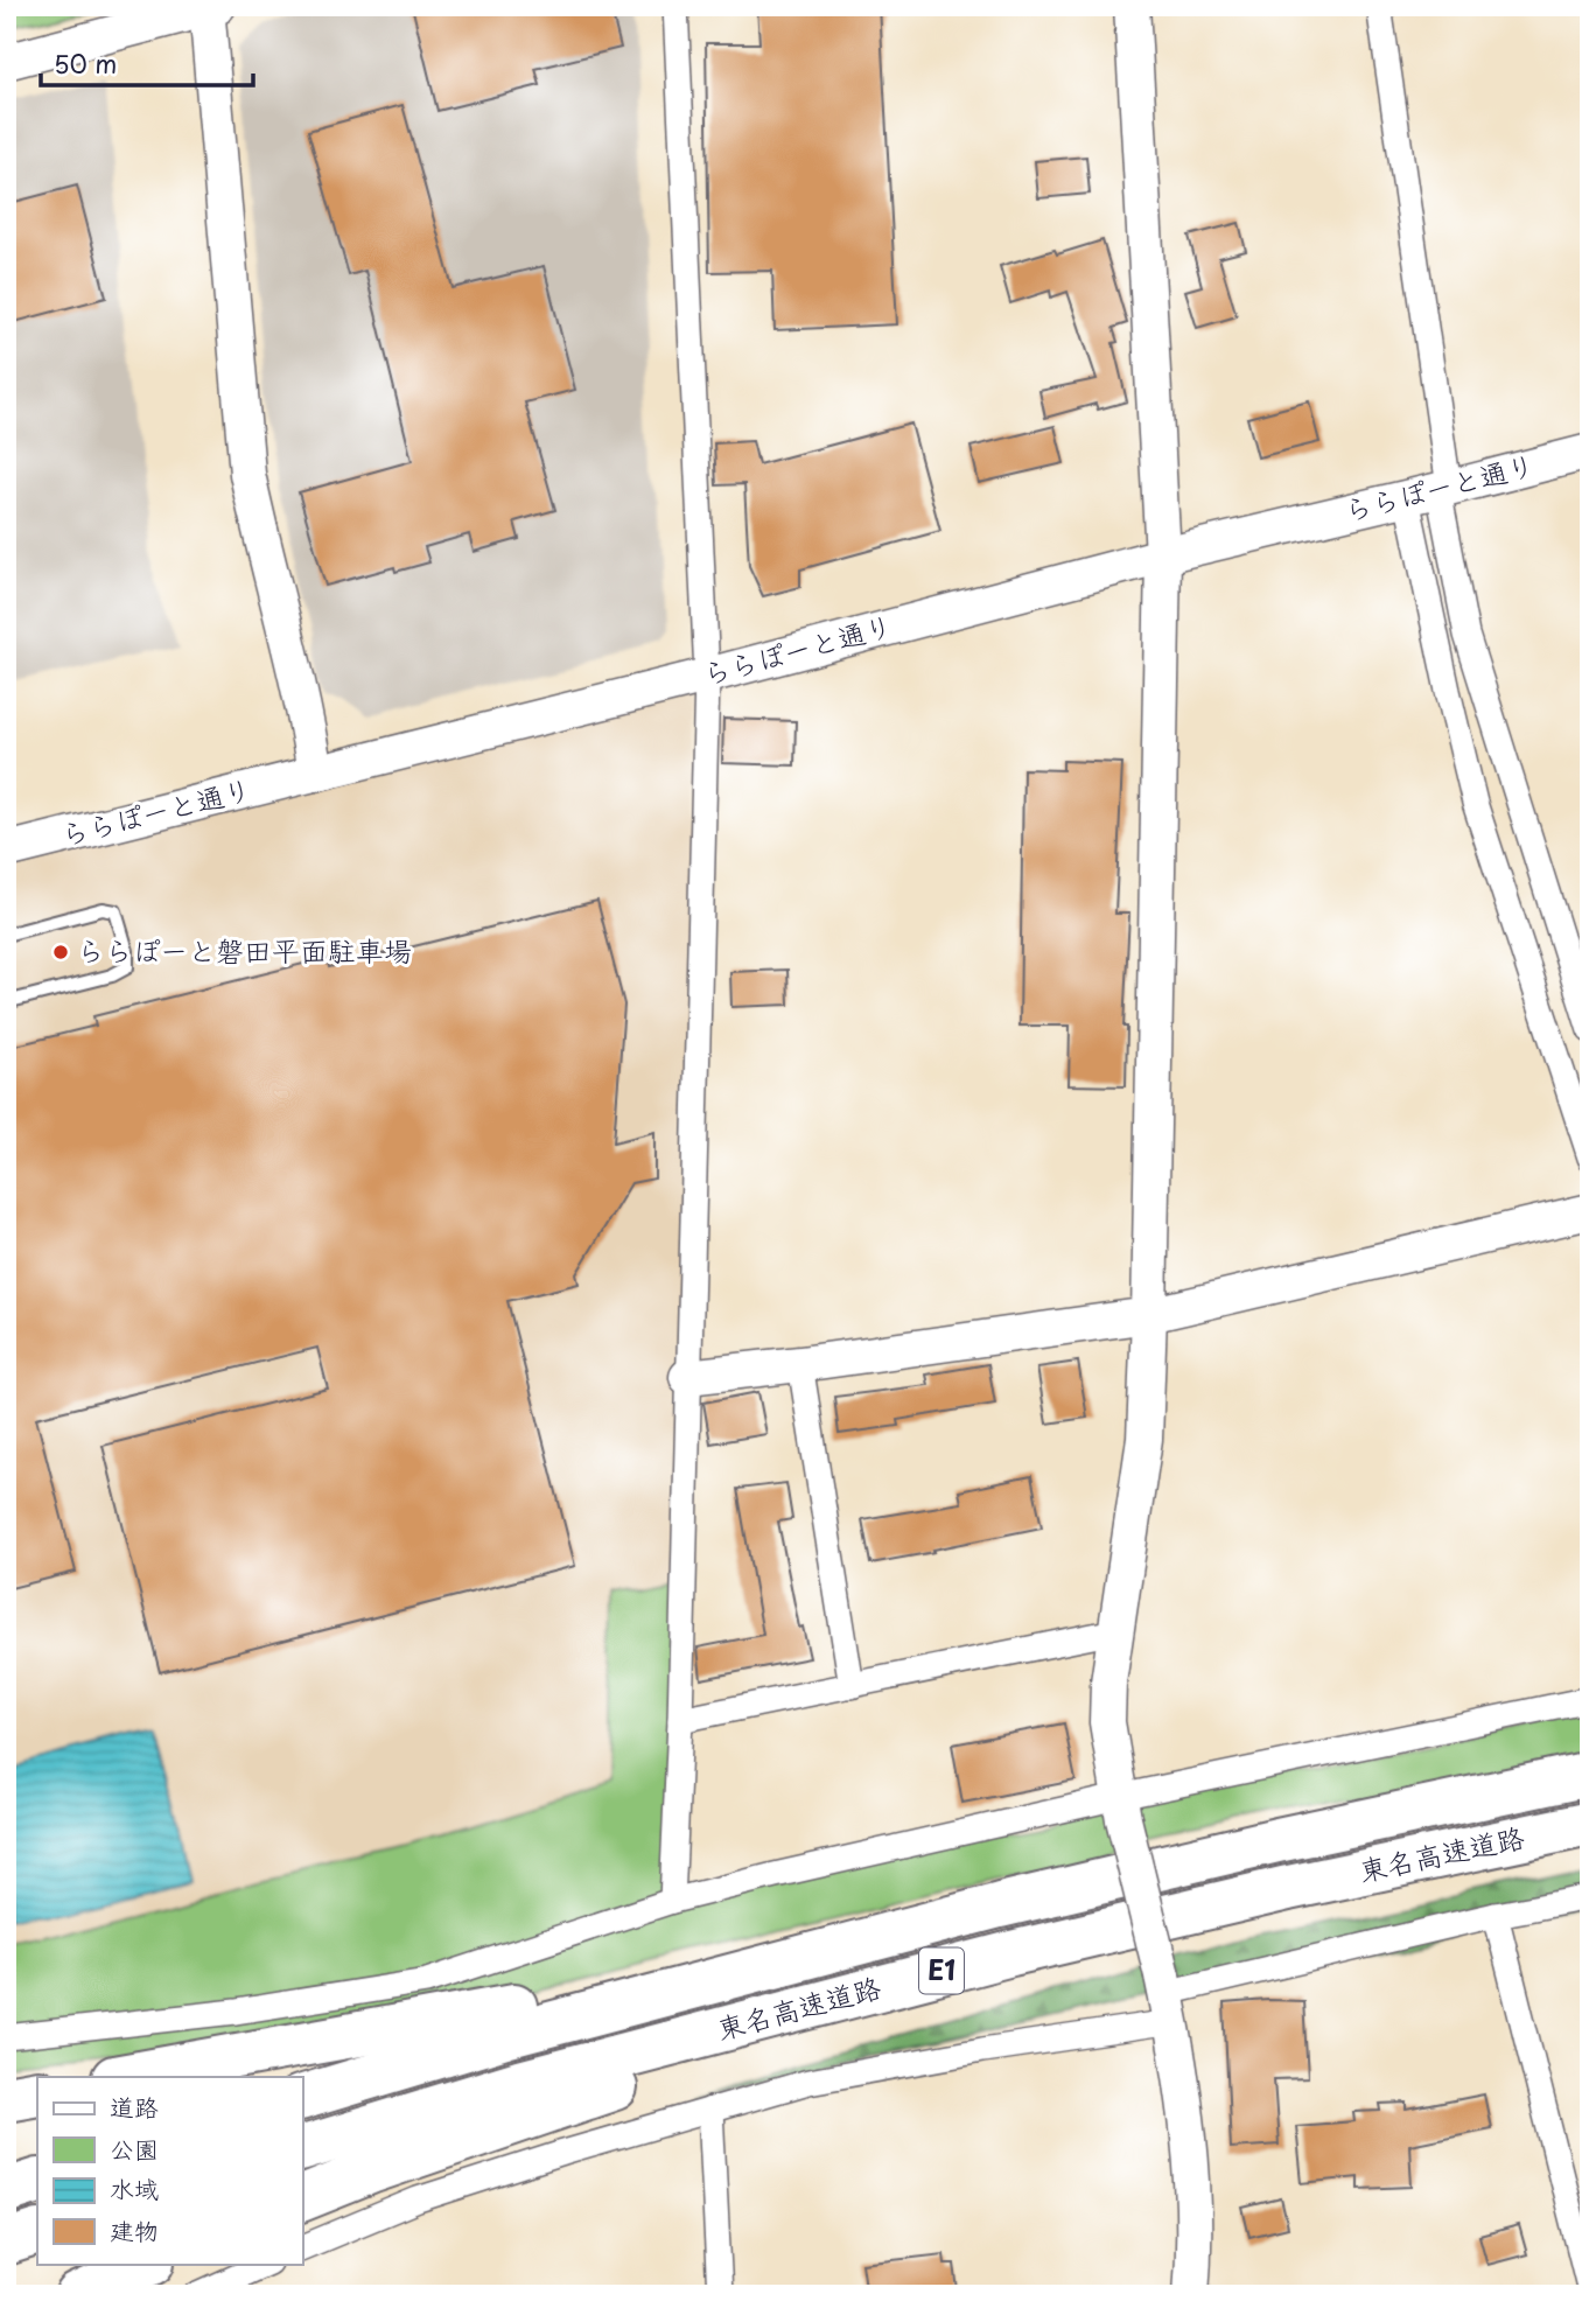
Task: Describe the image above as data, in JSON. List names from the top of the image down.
{
  "streets": {
    "highway": ["東名高速道路", "E1"],
    "street": ["ららぽーと通り"]
  },
  "places": ["ららぽーと磐田平面駐車場"],
  "legend": [
    "道路",
    "公園",
    "水域",
    "建物"
  ],
  "scale_bar": "50 m"
}
